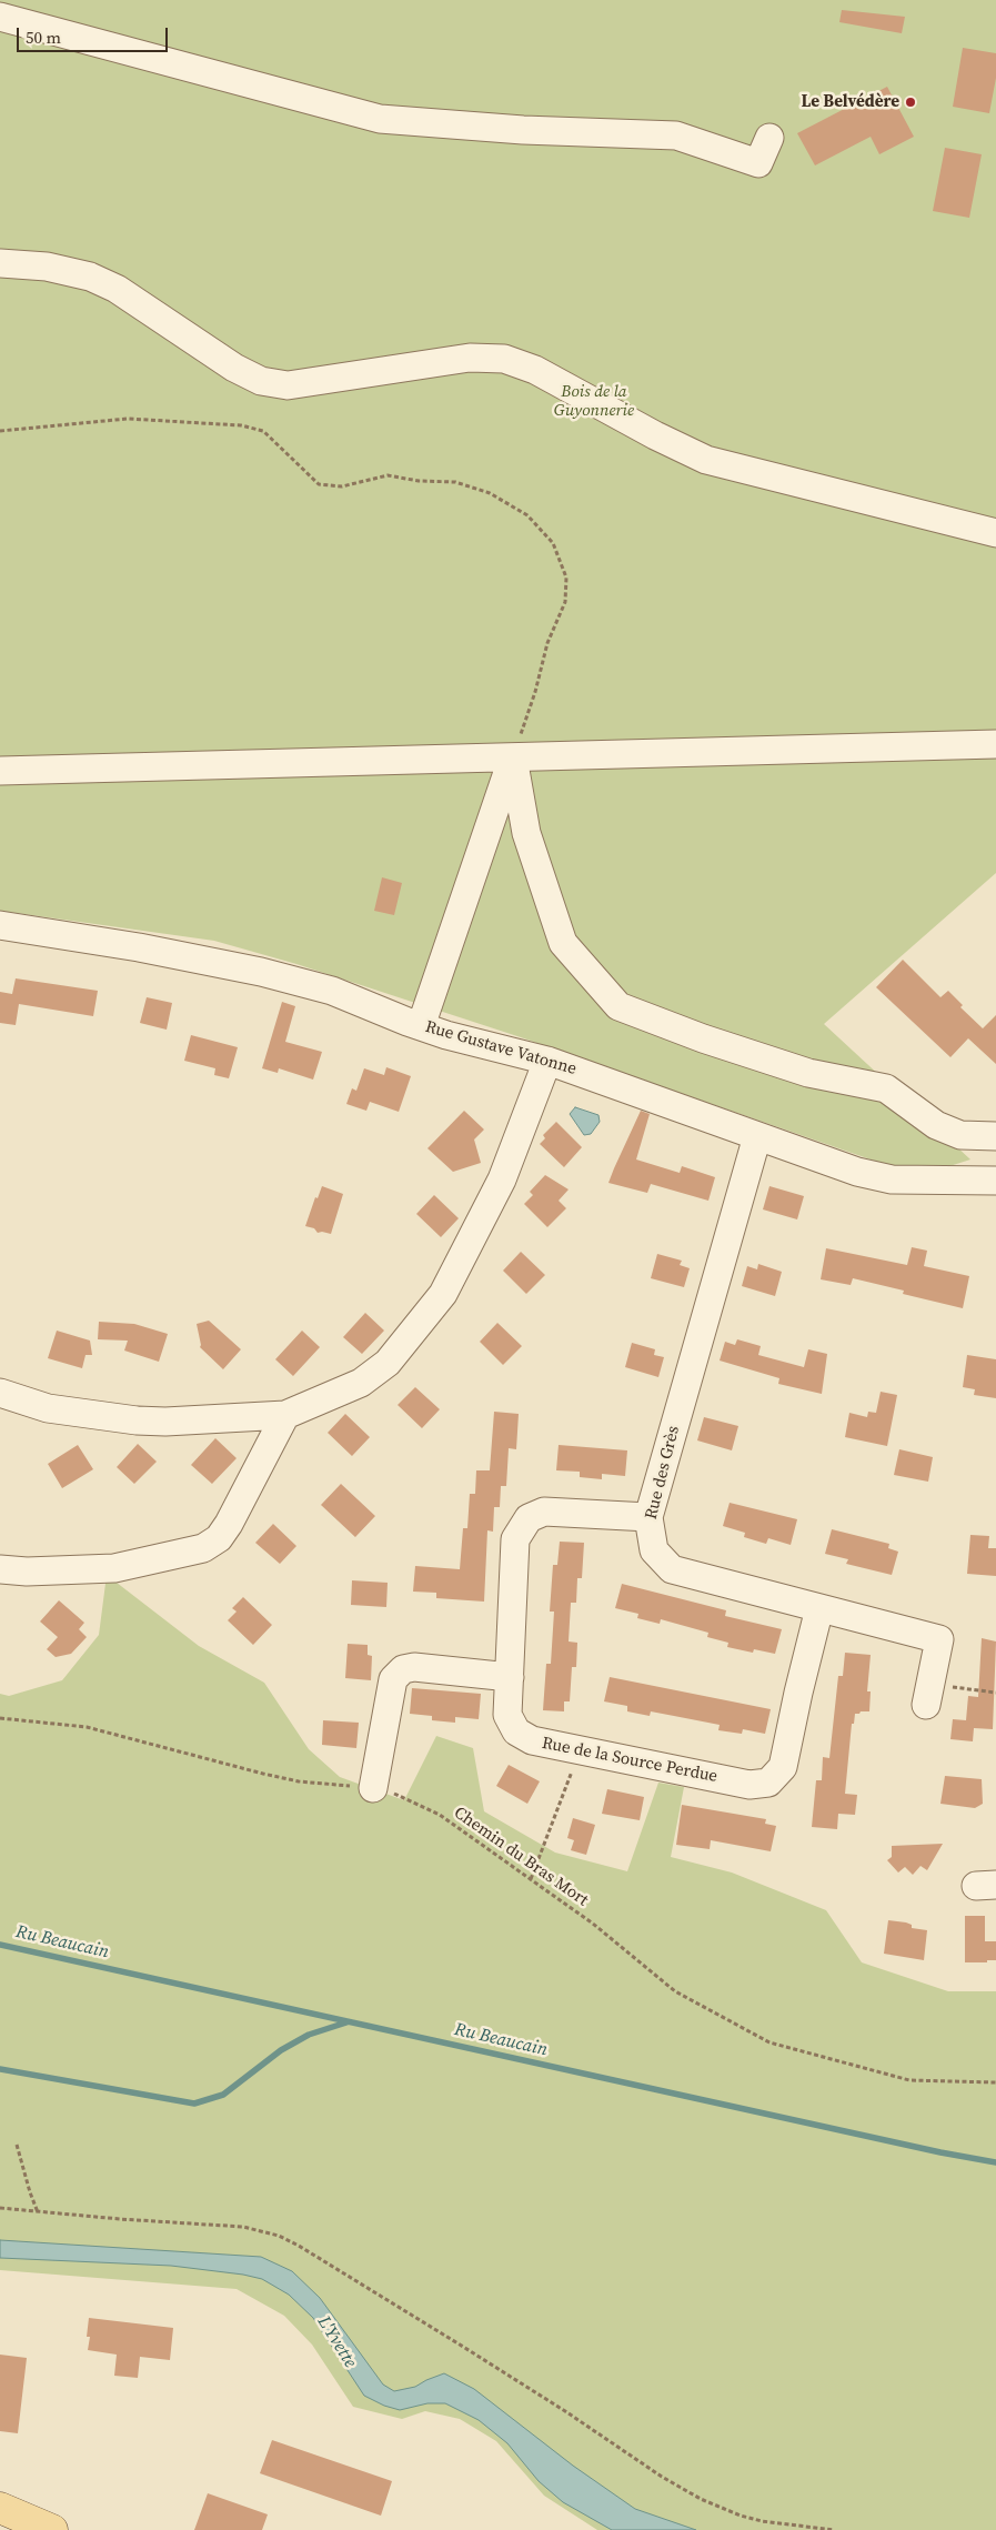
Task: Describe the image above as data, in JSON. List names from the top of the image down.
{
  "streets": {
    "street": ["Rue Gustave Vatonne", "Rue des Grès", "Rue de la Source Perdue"],
    "path": ["Chemin du Bras Mort"]
  },
  "crossings": [
    ["Rue Gustave Vatonne", "Rue des Grès"],
    ["Rue des Grès", "Rue de la Source Perdue"]
  ],
  "water": ["Ru Beaucain", "L'Yvette"],
  "parks": ["Bois de la Guyonnerie"],
  "places": ["Le Belvédère"],
  "scale_bar": "50 m"
}
